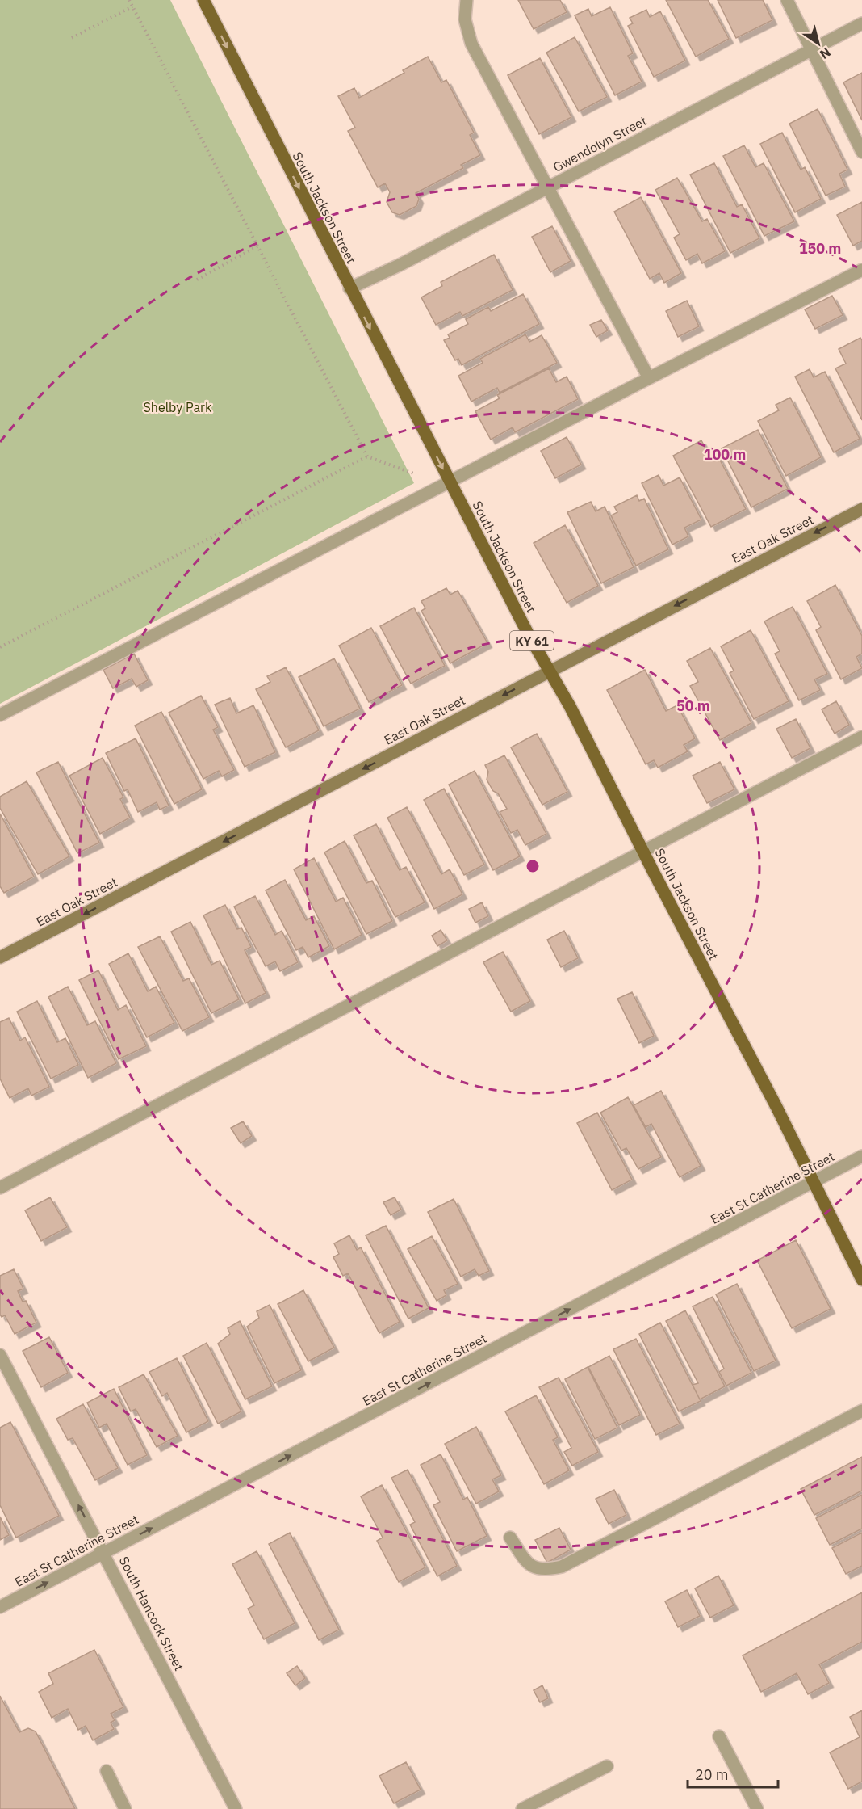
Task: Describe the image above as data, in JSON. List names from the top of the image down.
{
  "streets": {
    "main road": ["South Jackson Street", "East Oak Street", "KY 61"],
    "street": ["Gwendolyn Street", "East St Catherine Street", "South Hancock Street"]
  },
  "crossings": [
    ["Gwendolyn Street", "South Jackson Street"],
    ["South Jackson Street", "East Oak Street"],
    ["South Jackson Street", "East St Catherine Street"],
    ["East St Catherine Street", "South Hancock Street"]
  ],
  "one_way": [
    "South Jackson Street",
    "East Oak Street",
    "East St Catherine Street",
    "South Hancock Street"
  ],
  "parks": ["Shelby Park"],
  "scale_bar": "20 m",
  "north": "bottom right",
  "rings": ["150 m", "100 m", "50 m"]
}
